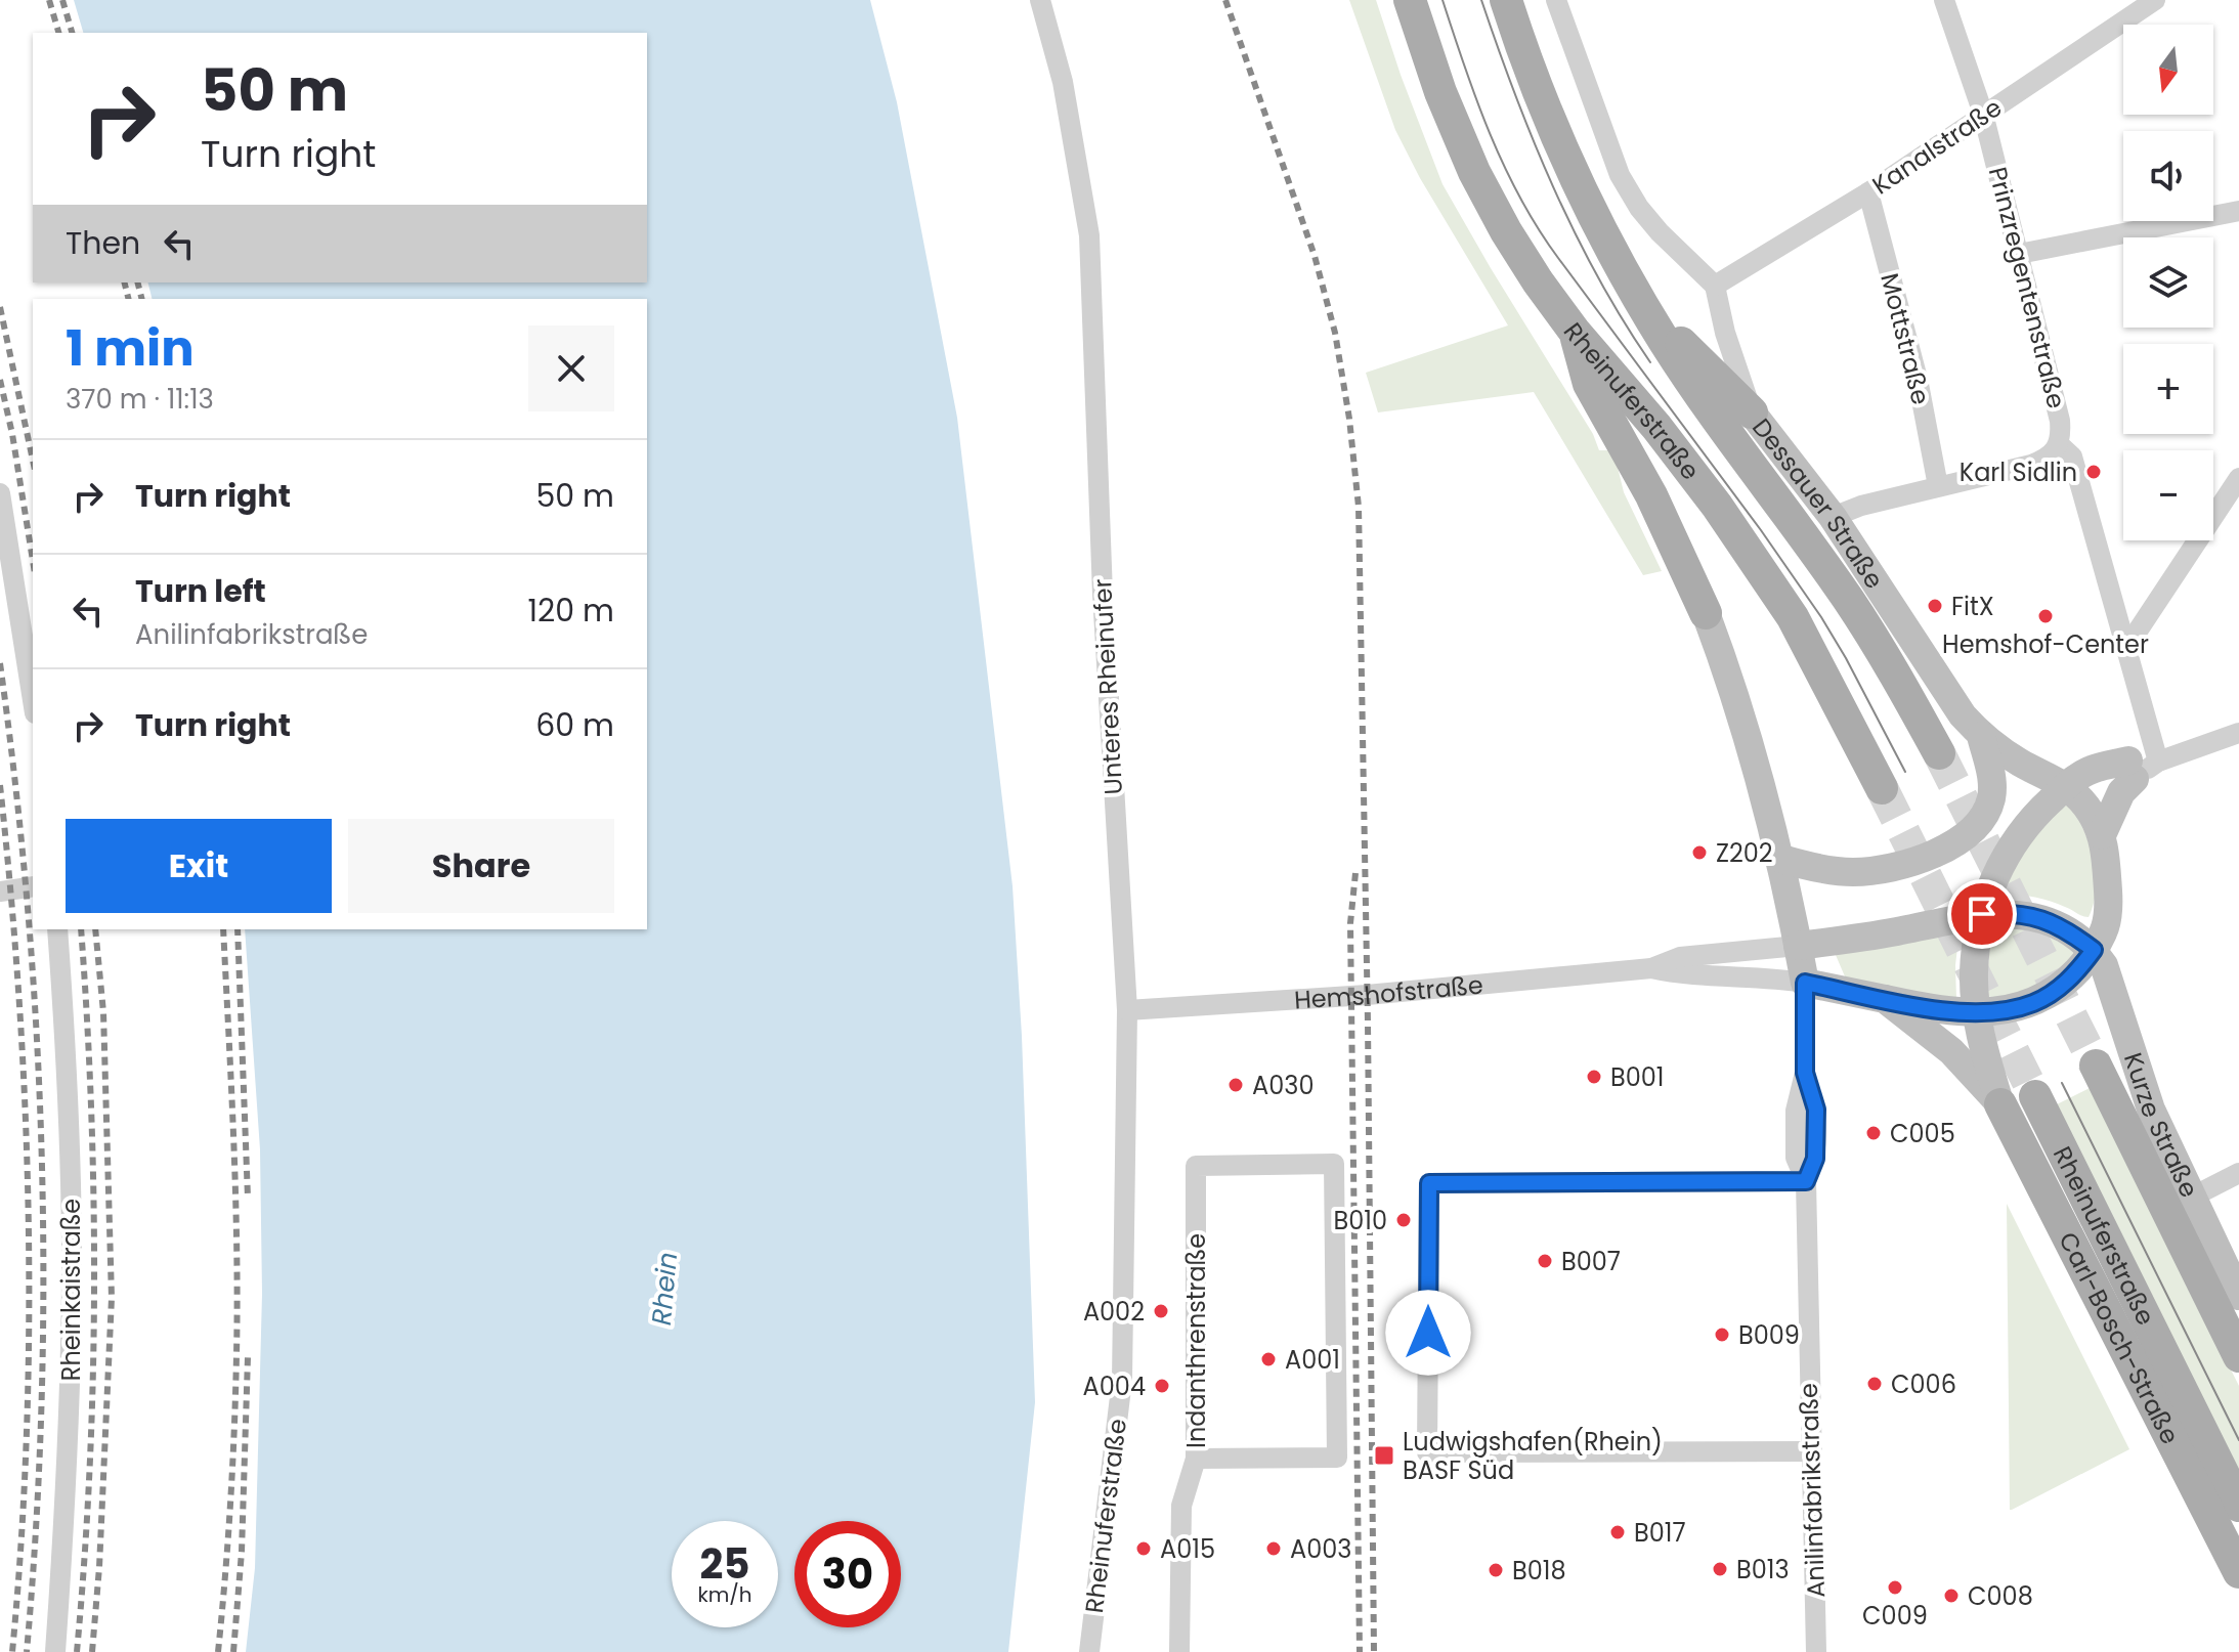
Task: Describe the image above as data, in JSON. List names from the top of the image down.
{
  "streets": {
    "main road": [
      "Rheinuferstraße",
      "Dessauer Straße",
      "Hemshofstraße",
      "Kurze Straße",
      "Carl-Bosch-Straße"
    ],
    "street": [
      "Kanalstraße",
      "Prinzregentenstraße",
      "Mottstraße",
      "Unteres Rheinufer",
      "Rheinkaistraße",
      "Indanthrenstraße",
      "Anilinfabrikstraße"
    ]
  },
  "crossings": [
    ["Kanalstraße", "Prinzregentenstraße"],
    ["Kanalstraße", "Mottstraße"],
    ["Kanalstraße", "Dessauer Straße"],
    ["Rheinuferstraße", "Unteres Rheinufer"],
    ["Unteres Rheinufer", "Hemshofstraße"],
    ["Hemshofstraße", "Kurze Straße"],
    ["Hemshofstraße", "Anilinfabrikstraße"]
  ],
  "water": ["Rhein"],
  "places": {
    "other": [
      "Karl Sidlin",
      "FitX",
      "Hemshof-Center",
      "Z202",
      "B001",
      "A030",
      "C005",
      "B010",
      "B007",
      "A002",
      "B009",
      "A001",
      "C006",
      "A004",
      "B017",
      "A015",
      "A003",
      "B013",
      "B018",
      "C009",
      "C008"
    ],
    "transit": ["Ludwigshafen(Rhein) BASF Süd"]
  },
  "north": "bottom",
  "page": {
    "map_buttons": ["+", "−"],
    "turn": ["50 m", "Turn right"],
    "then": "Then",
    "heading": ["1 min", "370 m · 11:13"],
    "list": [
      {
        "name": "Turn right",
        "value": "50 m"
      },
      {
        "name": "Turn left",
        "note": "Anilinfabrikstraße",
        "value": "120 m"
      },
      {
        "name": "Turn right",
        "value": "60 m"
      }
    ],
    "buttons": ["Exit", "Share"],
    "speed": "25 km/h",
    "limit": "30"
  }
}
